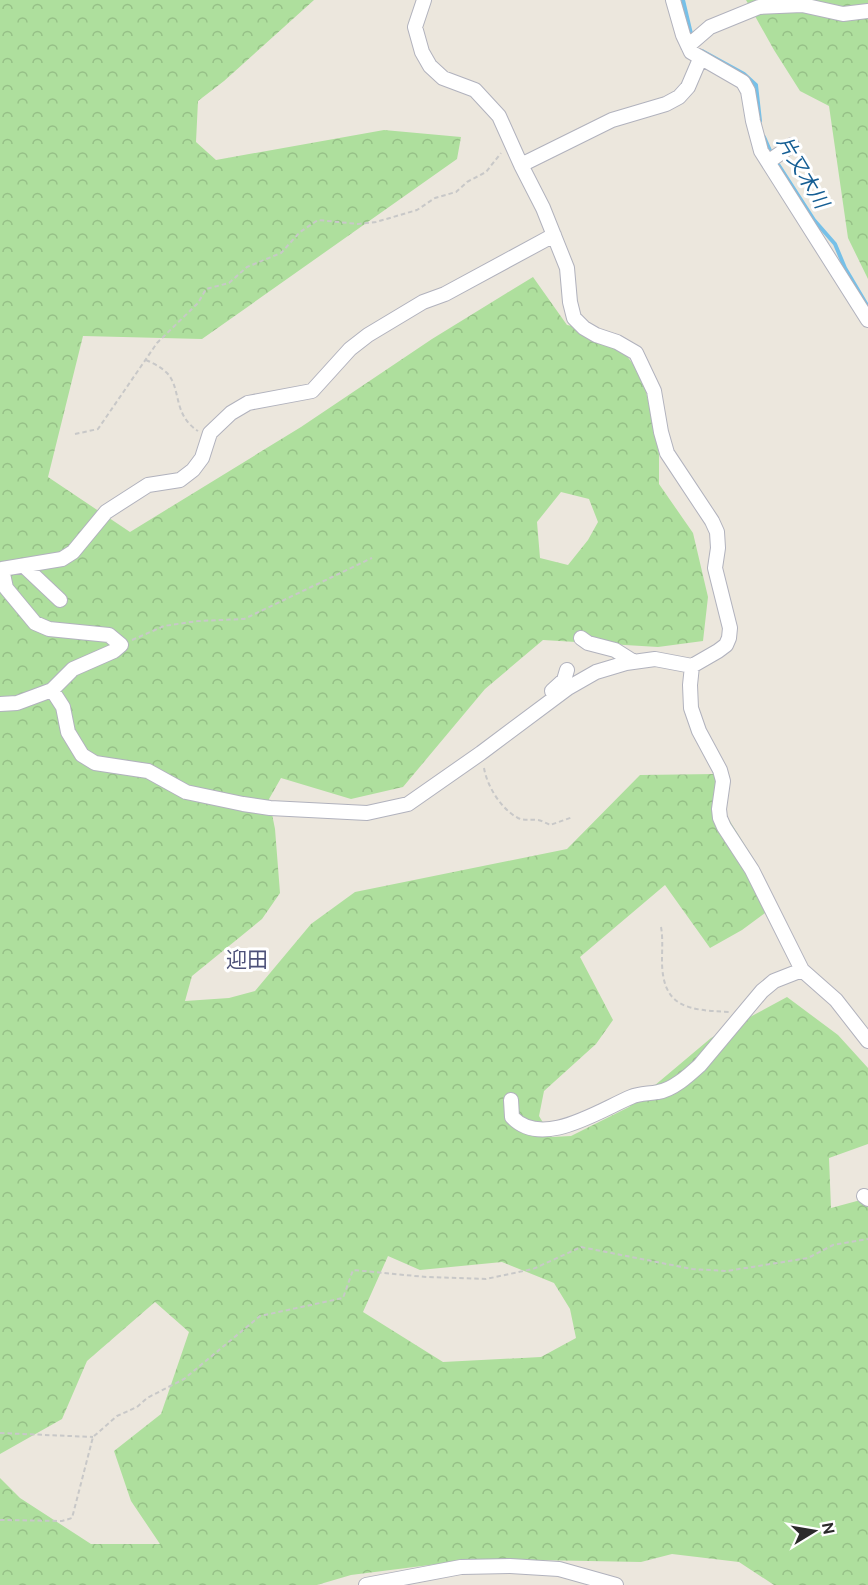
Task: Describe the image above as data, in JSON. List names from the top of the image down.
{
  "districts": ["迎田"],
  "water": ["片又木川"],
  "north": "right"
}
